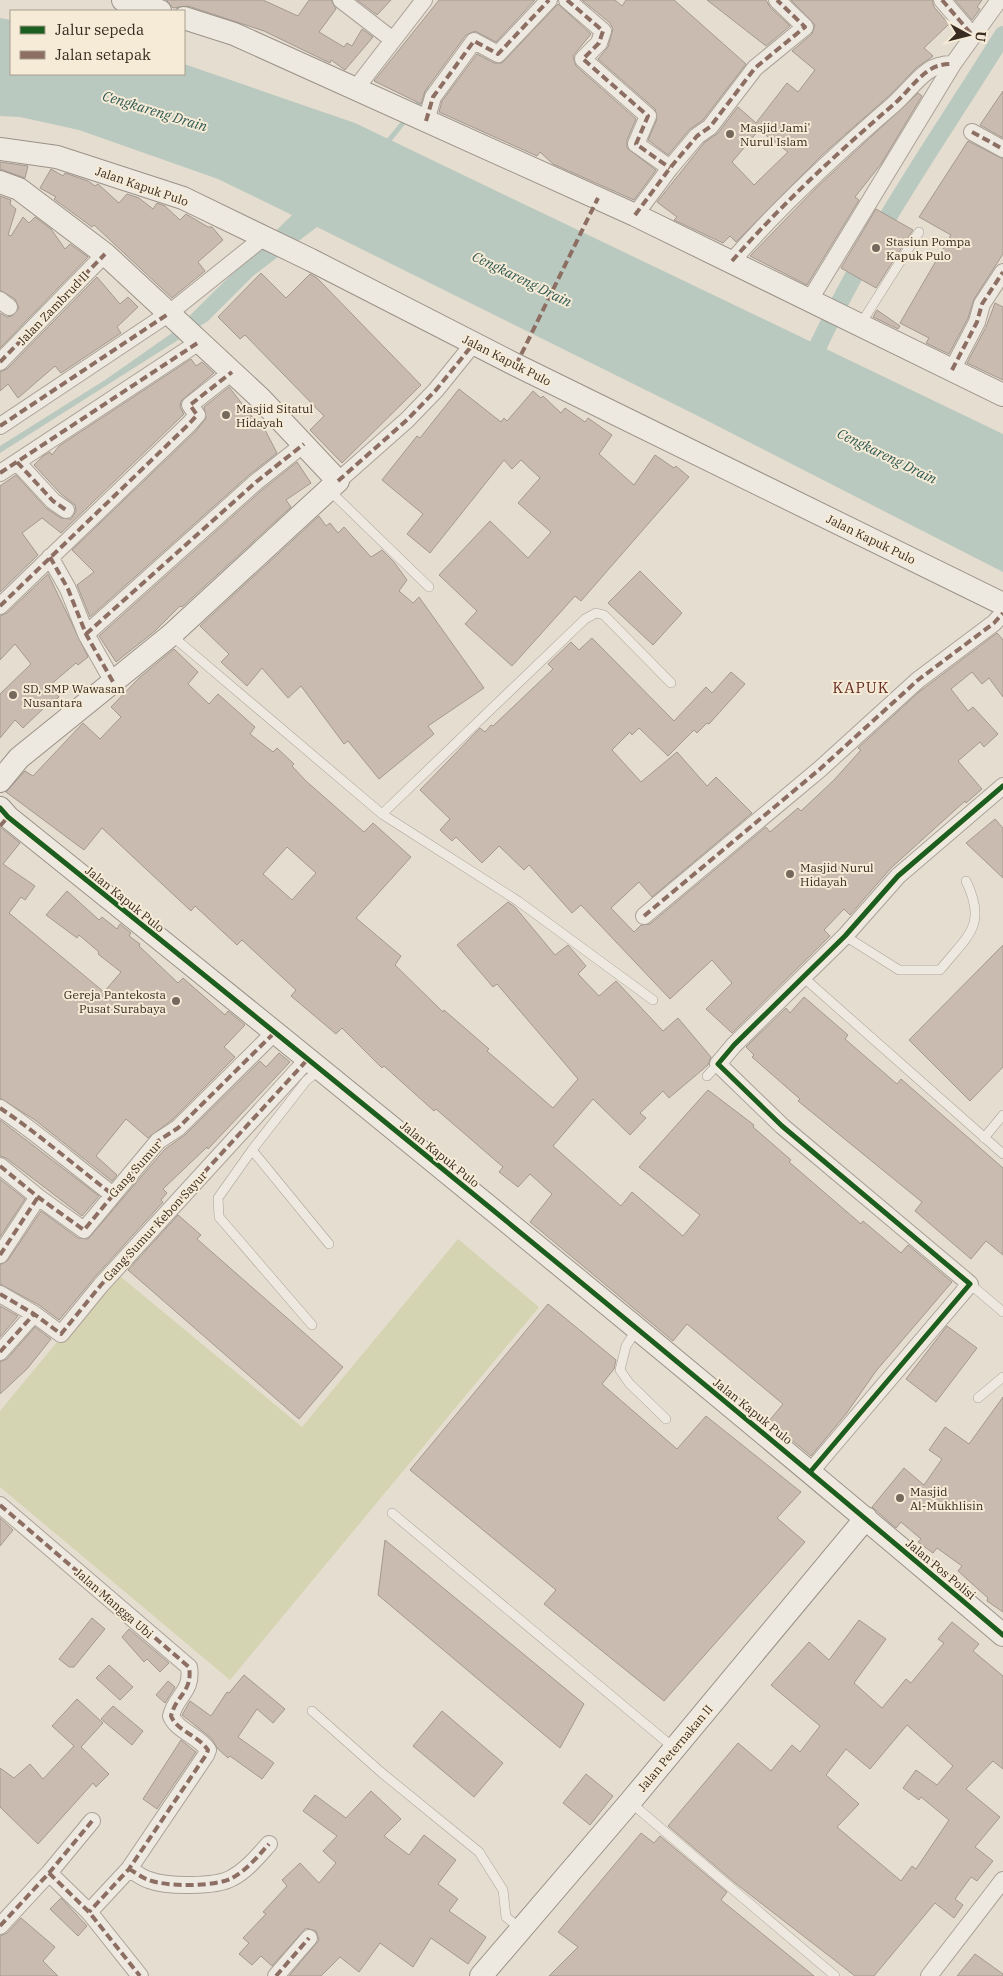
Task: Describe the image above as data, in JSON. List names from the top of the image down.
{
  "streets": {
    "street": [
      "Jalan Kapuk Pulo",
      "Jalan Zambrud II",
      "Gang Sumur",
      "Gang Sumur Kebon Sayur",
      "Jalan Pos Polisi",
      "Jalan Mangga Ubi",
      "Jalan Peternakan II"
    ]
  },
  "crossings": [
    ["Jalan Kapuk Pulo", "Gang Sumur"],
    ["Jalan Kapuk Pulo", "Gang Sumur Kebon Sayur"],
    ["Jalan Kapuk Pulo", "Jalan Pos Polisi"],
    ["Jalan Kapuk Pulo", "Jalan Peternakan II"],
    ["Jalan Pos Polisi", "Jalan Peternakan II"]
  ],
  "districts": ["KAPUK"],
  "water": ["Cengkareng Drain"],
  "places": [
    "Masjid Jami' Nurul Islam",
    "Stasiun Pompa Kapuk Pulo",
    "Masjid Sitatul Hidayah",
    "SD, SMP Wawasan Nusantara",
    "Masjid Nurul Hidayah",
    "Gereja Pantekosta Pusat Surabaya",
    "Masjid Al-Mukhlisin"
  ],
  "legend": ["Jalur sepeda", "Jalan setapak"],
  "north": "right"
}
